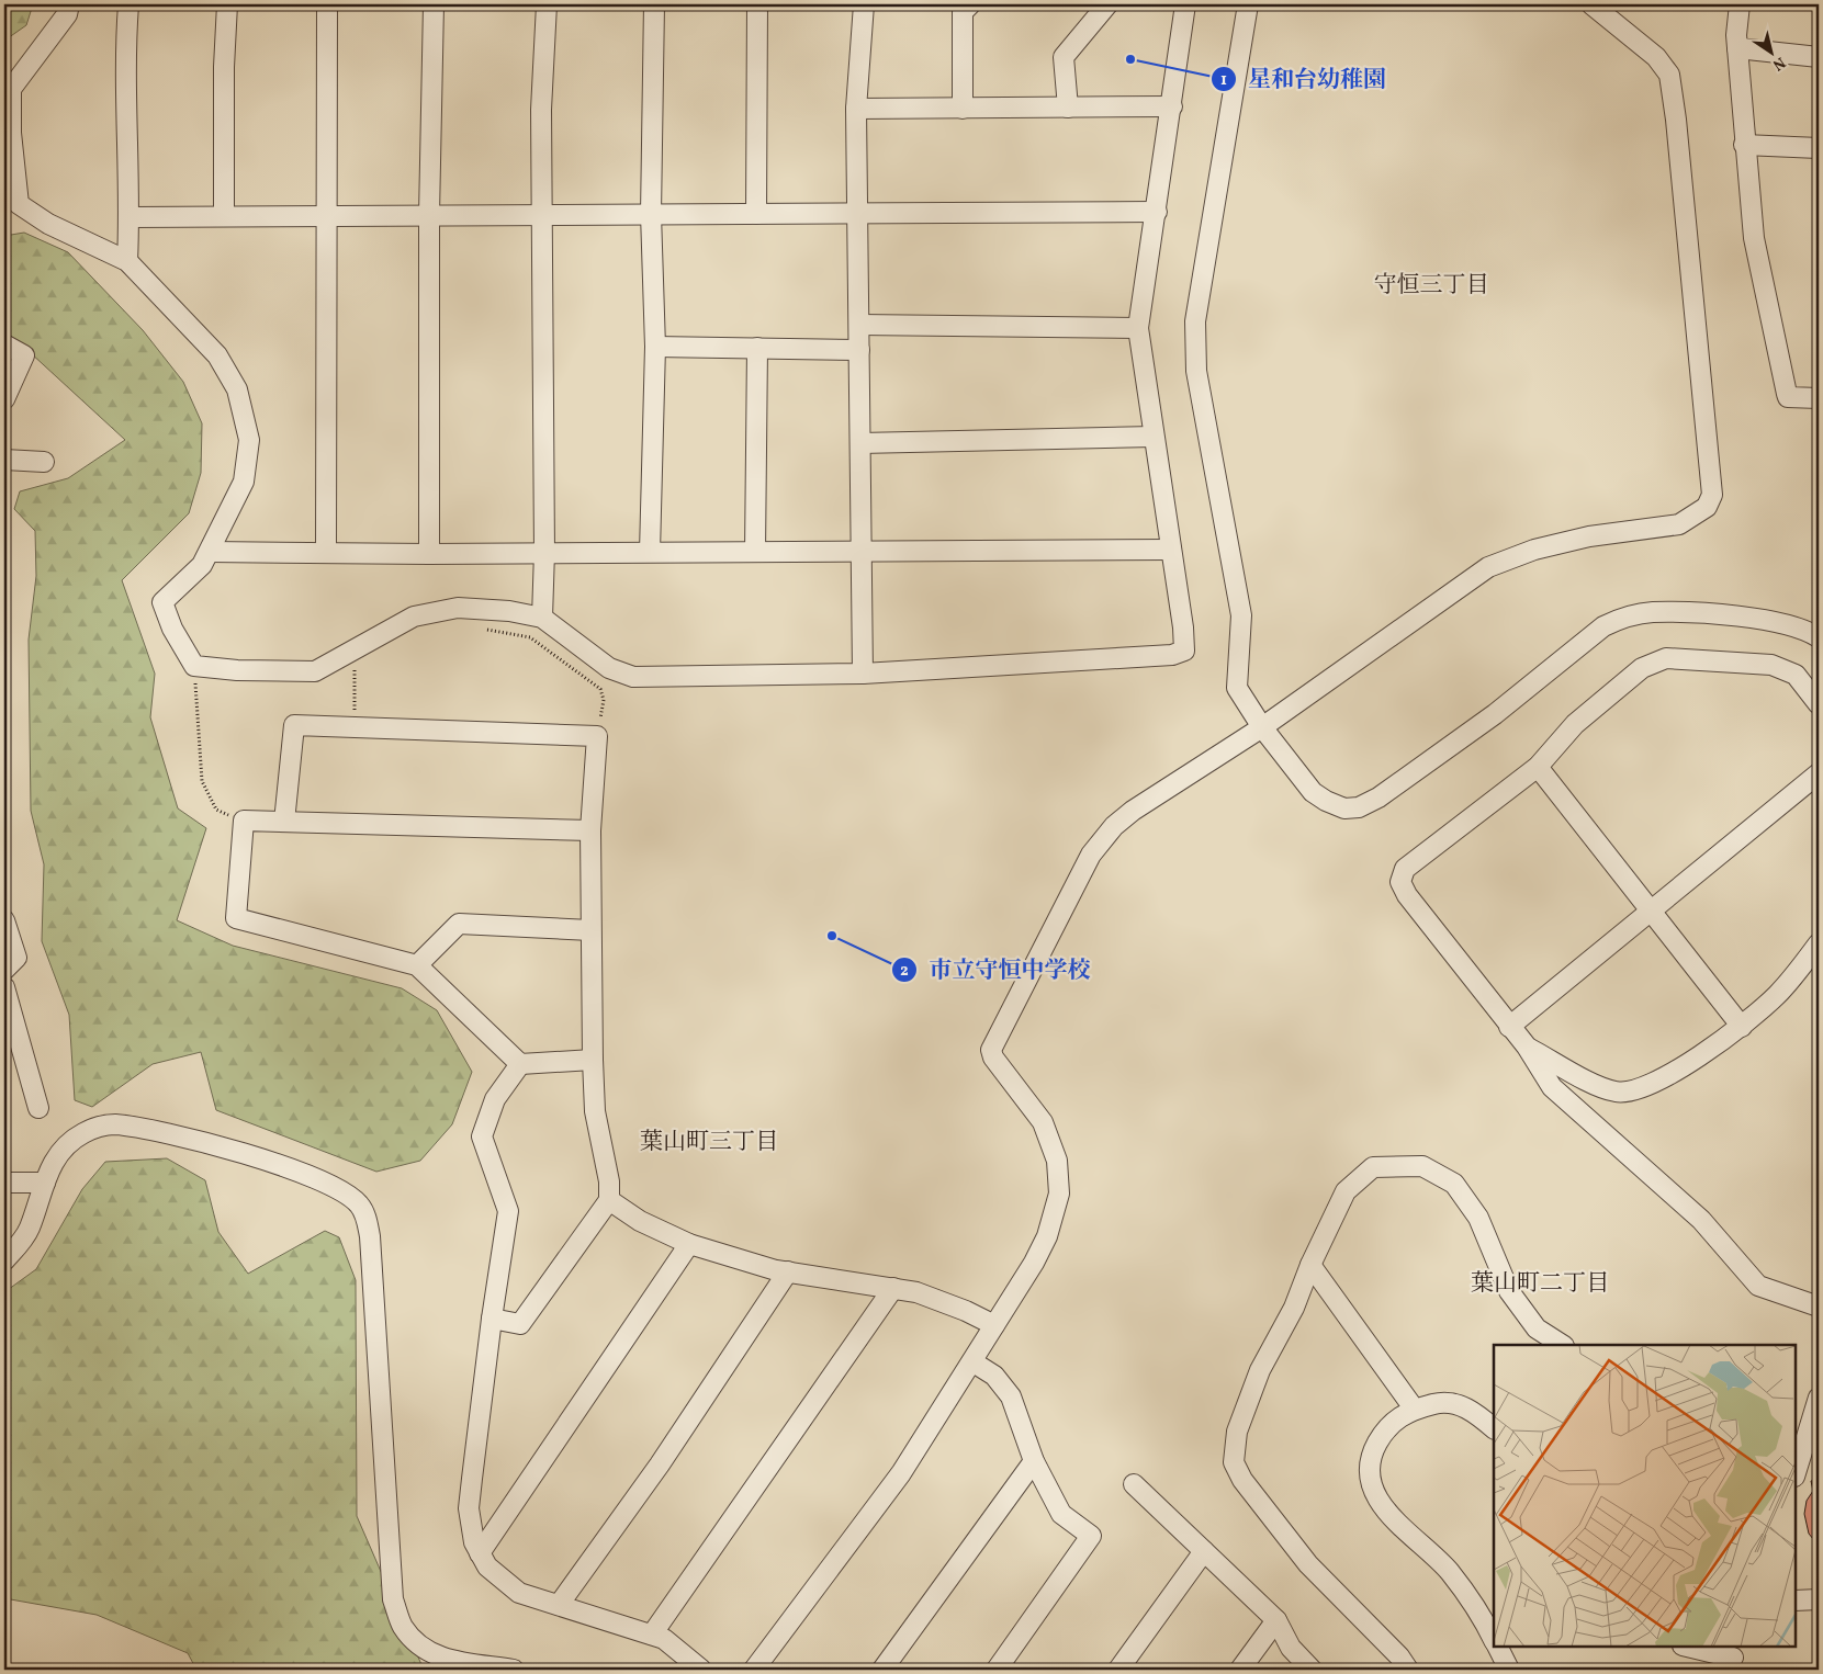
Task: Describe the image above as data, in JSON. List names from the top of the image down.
{
  "districts": ["守恒三丁目", "葉山町三丁目", "葉山町二丁目"],
  "places": ["星和台幼稚園", "市立守恒中学校"],
  "north": "bottom right"
}
